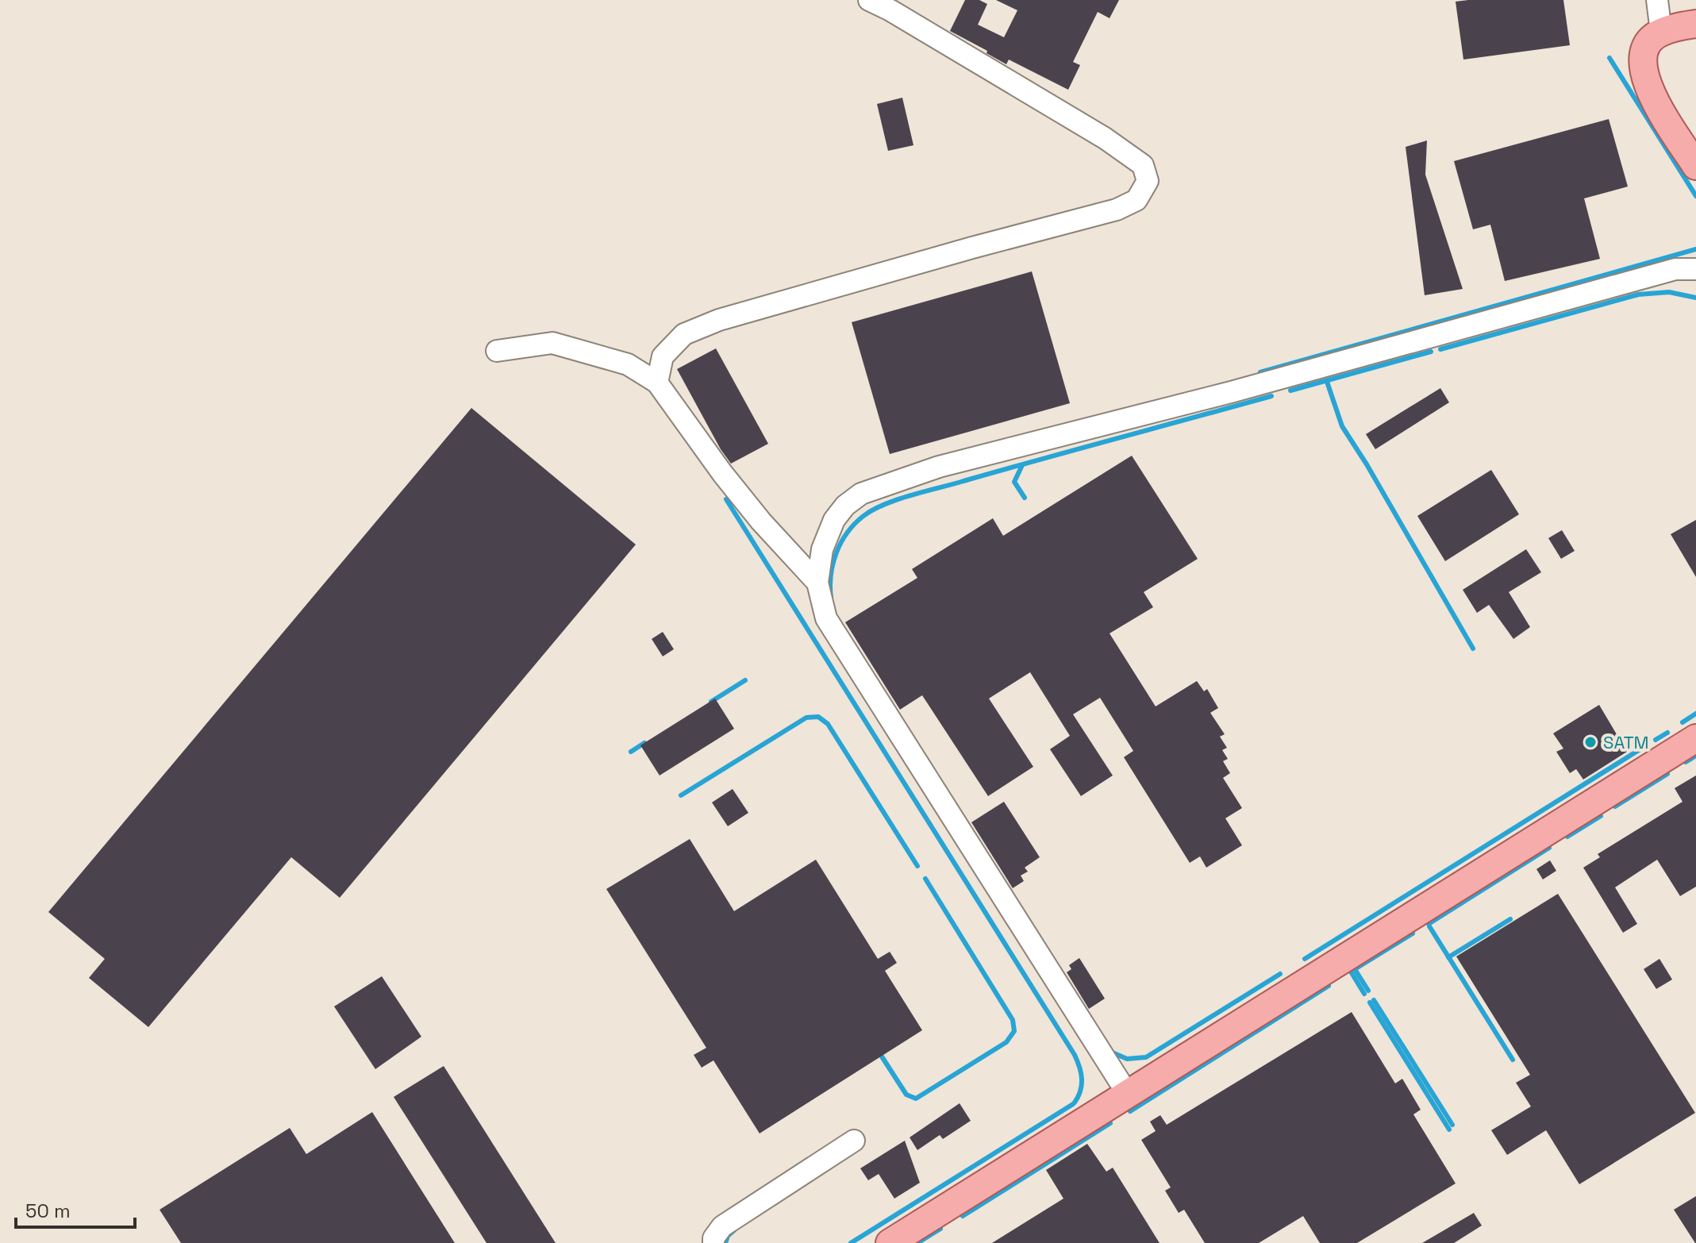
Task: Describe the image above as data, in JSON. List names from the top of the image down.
{
  "places": ["SATM"],
  "scale_bar": "50 m"
}
